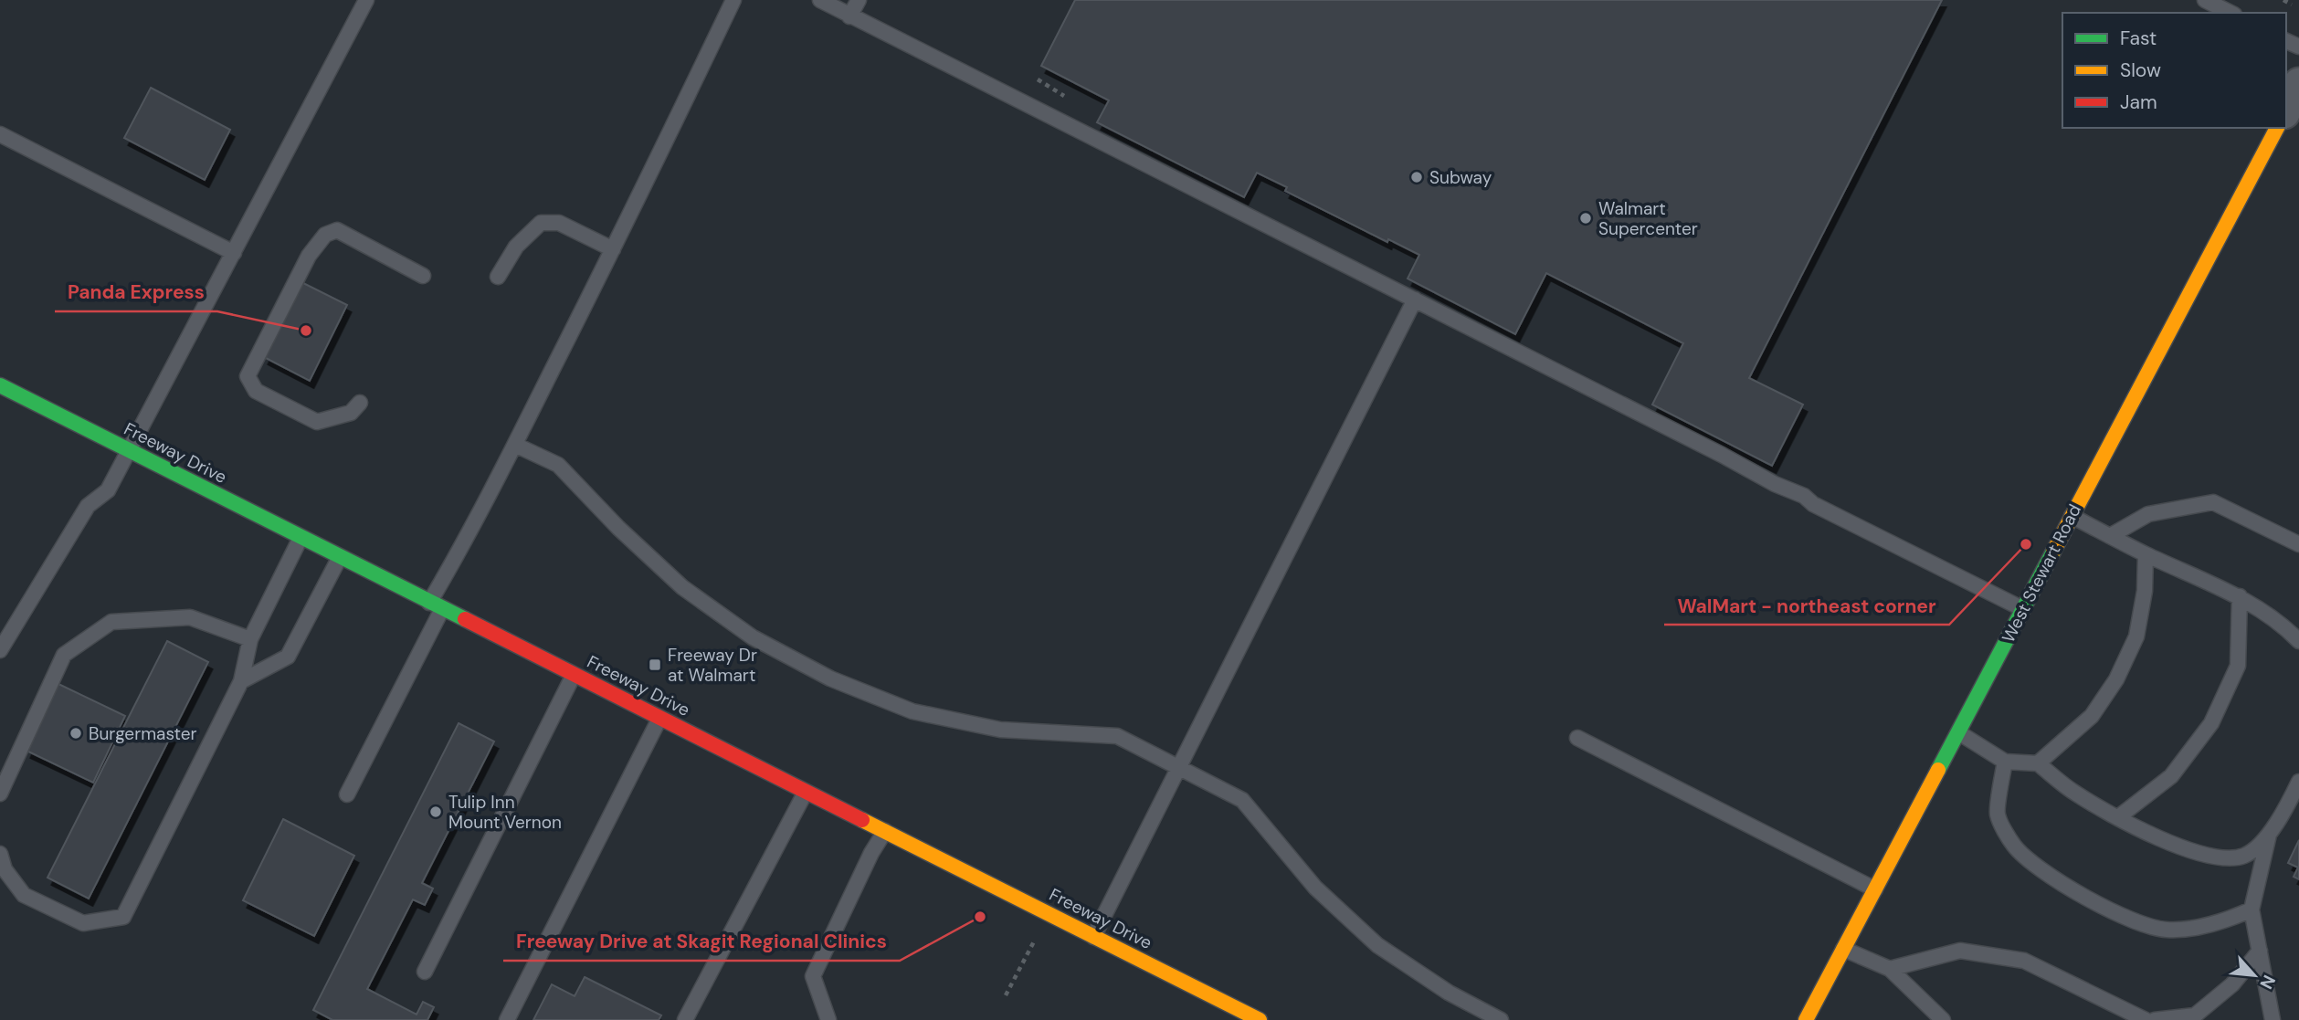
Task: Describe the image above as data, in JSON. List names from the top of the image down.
{
  "streets": {
    "street": ["Freeway Drive", "West Stewart Road"]
  },
  "places": {
    "other": [
      "Subway",
      "Walmart Supercenter",
      "Panda Express",
      "WalMart - northeast corner",
      "Burgermaster",
      "Tulip Inn Mount Vernon",
      "Freeway Drive at Skagit Regional Clinics"
    ],
    "transit": ["Freeway Dr at Walmart"]
  },
  "legend": ["Fast", "Slow", "Jam"],
  "north": "bottom right"
}
